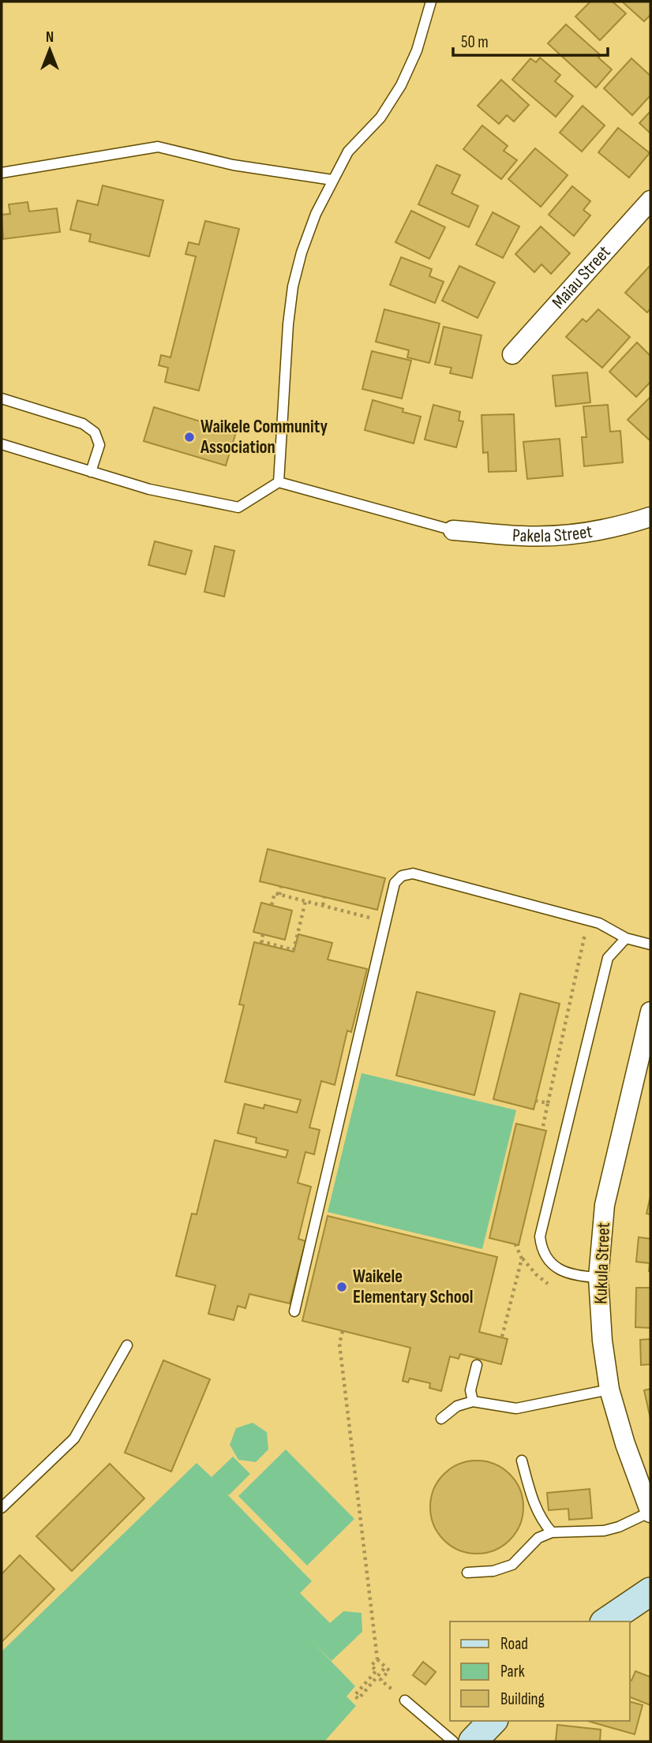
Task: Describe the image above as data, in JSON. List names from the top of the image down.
{
  "streets": {
    "street": ["Maiau Street", "Pakela Street", "Kukula Street"]
  },
  "places": ["Waikele Community Association", "Waikele Elementary School"],
  "legend": ["Road", "Park", "Building"],
  "scale_bar": "50 m",
  "north": "top"
}
